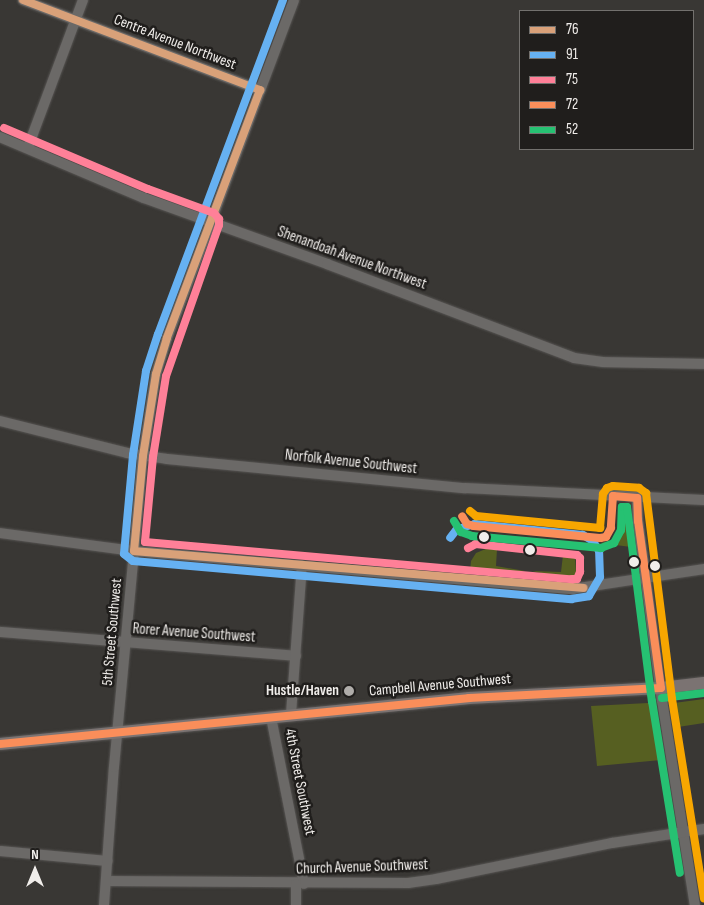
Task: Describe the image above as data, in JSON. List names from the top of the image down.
{
  "streets": {
    "main road": ["Campbell Avenue Southwest"],
    "street": [
      "Centre Avenue Northwest",
      "Shenandoah Avenue Northwest",
      "Norfolk Avenue Southwest",
      "5th Street Southwest",
      "Rorer Avenue Southwest",
      "4th Street Southwest",
      "Church Avenue Southwest"
    ]
  },
  "crossings": [
    ["Centre Avenue Northwest", "5th Street Southwest"],
    ["Shenandoah Avenue Northwest", "5th Street Southwest"],
    ["Norfolk Avenue Southwest", "5th Street Southwest"],
    ["5th Street Southwest", "Rorer Avenue Southwest"],
    ["5th Street Southwest", "Campbell Avenue Southwest"],
    ["5th Street Southwest", "Church Avenue Southwest"],
    ["Rorer Avenue Southwest", "4th Street Southwest"],
    ["Campbell Avenue Southwest", "4th Street Southwest"],
    ["4th Street Southwest", "Church Avenue Southwest"]
  ],
  "places": ["Hustle/Haven"],
  "lines": [
    "transit line 76",
    "transit line 91",
    "transit line 75",
    "transit line 72",
    "transit line 52"
  ],
  "legend": [
    "76",
    "91",
    "75",
    "72",
    "52"
  ],
  "north": "top"
}
